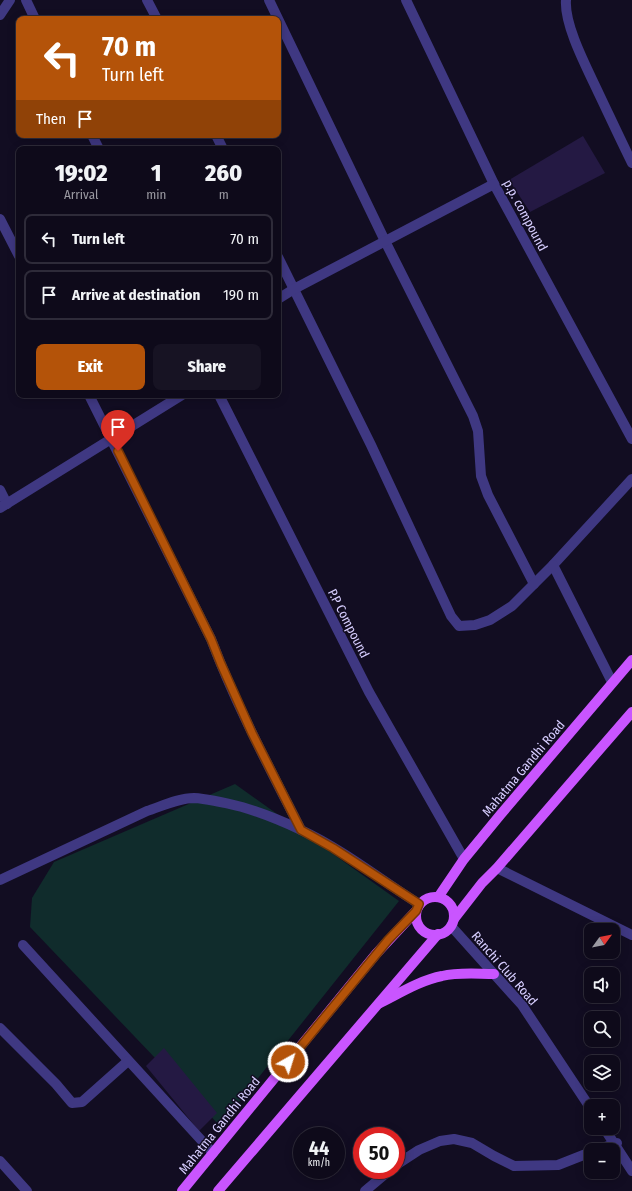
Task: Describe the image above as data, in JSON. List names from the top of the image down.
{
  "streets": {
    "main road": ["Mahatma Gandhi Road"],
    "street": ["p.p. compound", "P.P Compound", "Ranchi Club Road"]
  },
  "crossings": [
    ["P.P Compound", "Mahatma Gandhi Road"],
    ["Mahatma Gandhi Road", "Ranchi Club Road"]
  ],
  "north": "top right",
  "page": {
    "turn": ["70 m", "Turn left"],
    "then": "Then",
    "eta": [
      "19:02",
      "Arrival",
      "1",
      "min",
      "260",
      "m"
    ],
    "list": [
      {
        "name": "Turn left",
        "value": "70 m"
      },
      {
        "name": "Arrive at destination",
        "value": "190 m"
      }
    ],
    "buttons": ["Exit", "Share"],
    "map_buttons": ["+", "−"],
    "speed": "44 km/h",
    "limit": "50"
  }
}
